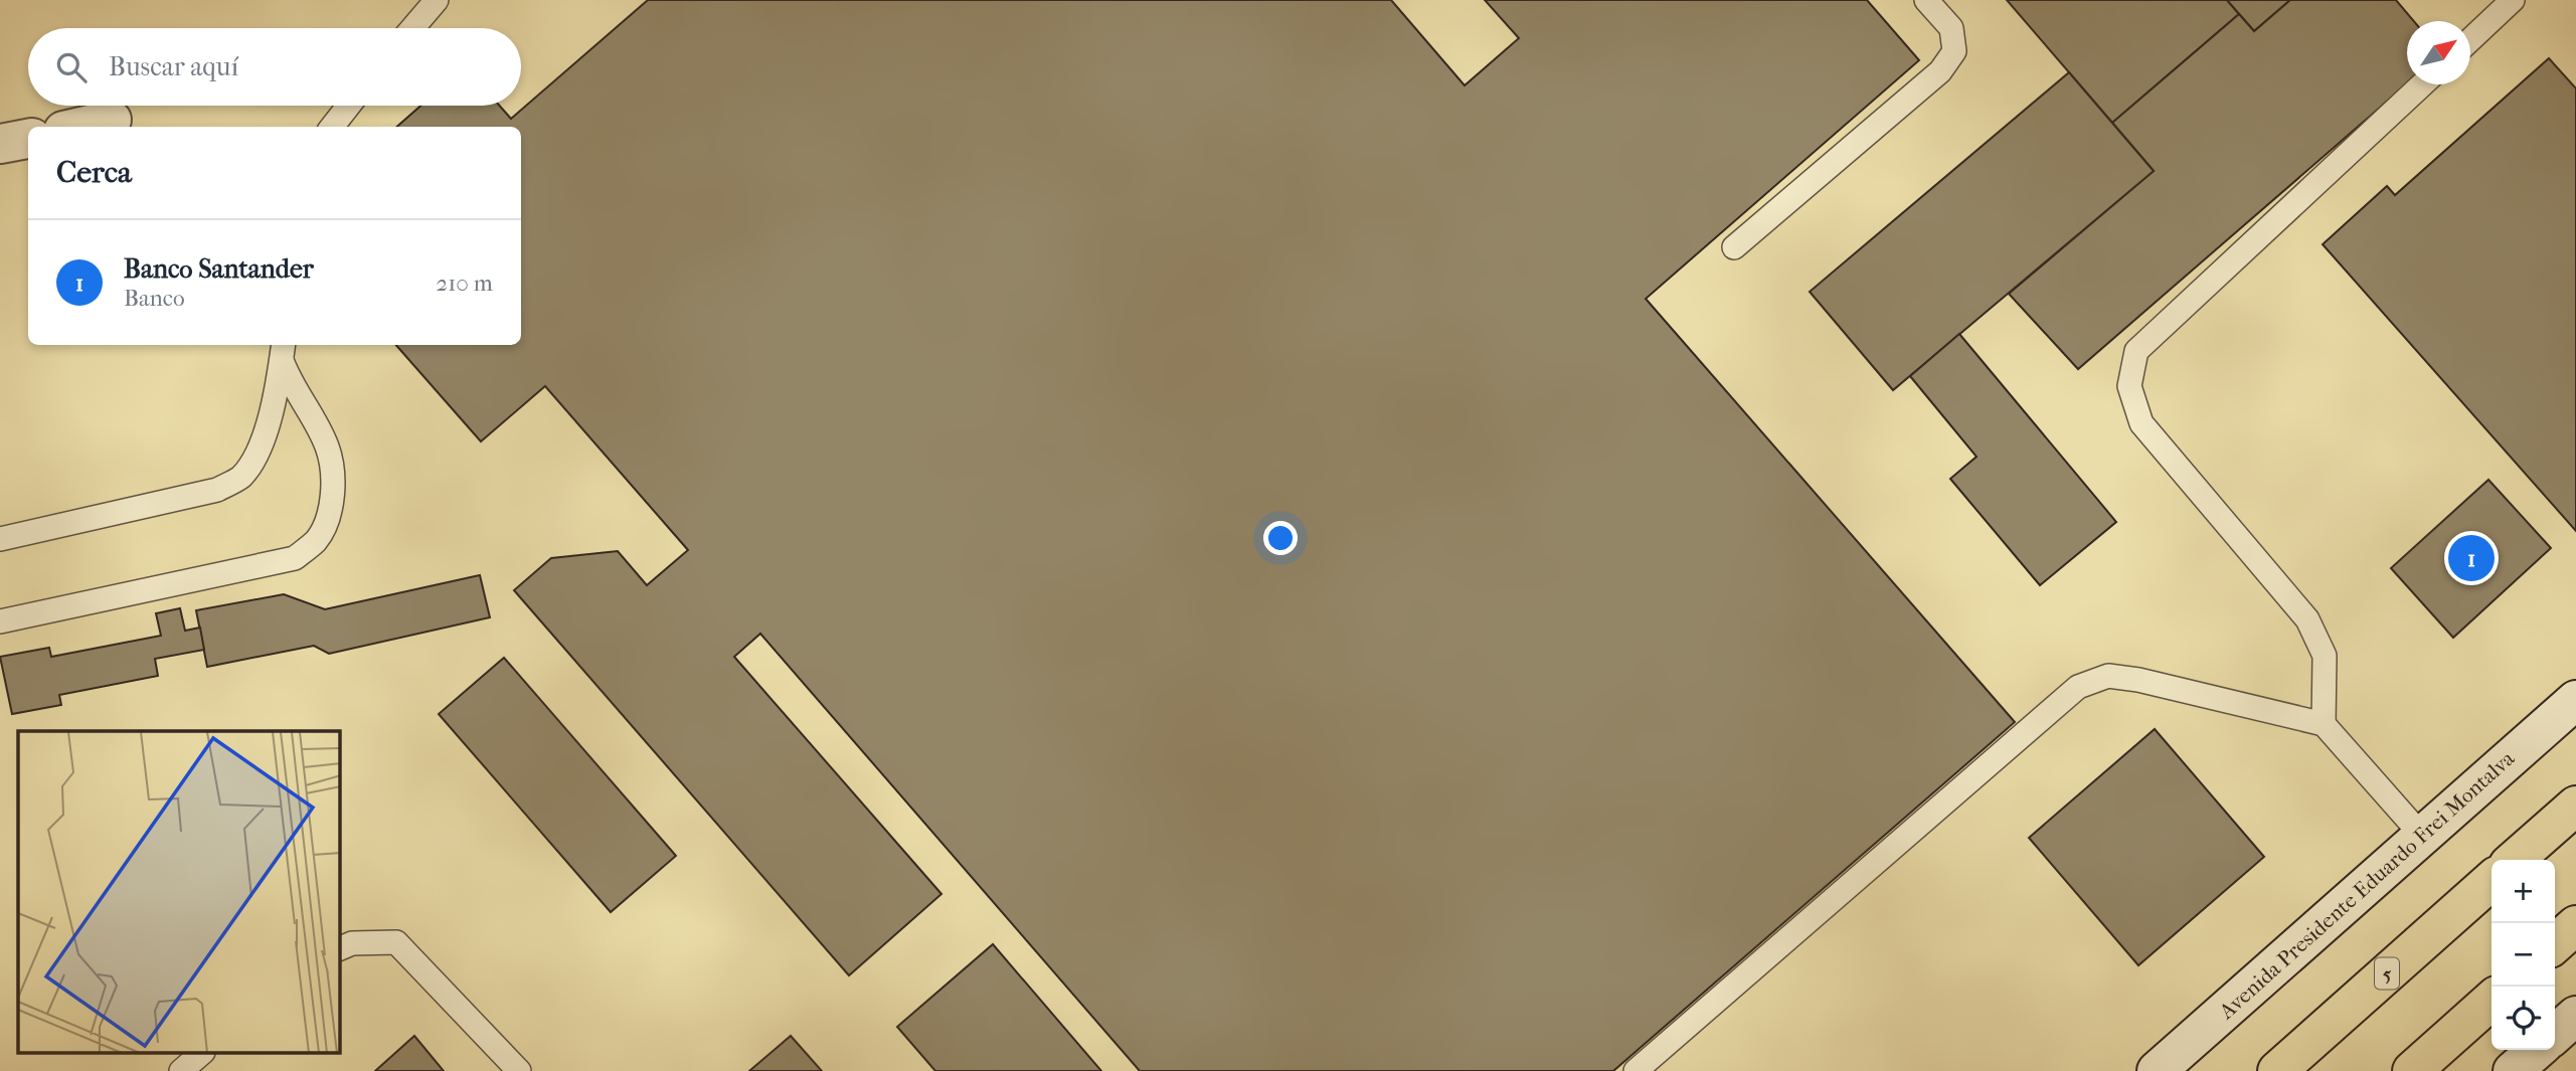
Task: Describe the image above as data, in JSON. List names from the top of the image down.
{
  "streets": {
    "highway": ["5"],
    "main road": ["Avenida Presidente Eduardo Frei Montalva"]
  },
  "north": "top right",
  "page": {
    "search": "Buscar aquí",
    "heading": "Cerca",
    "list": [
      {
        "mark": "1",
        "name": "Banco Santander",
        "note": "Banco",
        "value": "210 m"
      }
    ],
    "pins": "1",
    "map_buttons": ["+", "−"]
  }
}
